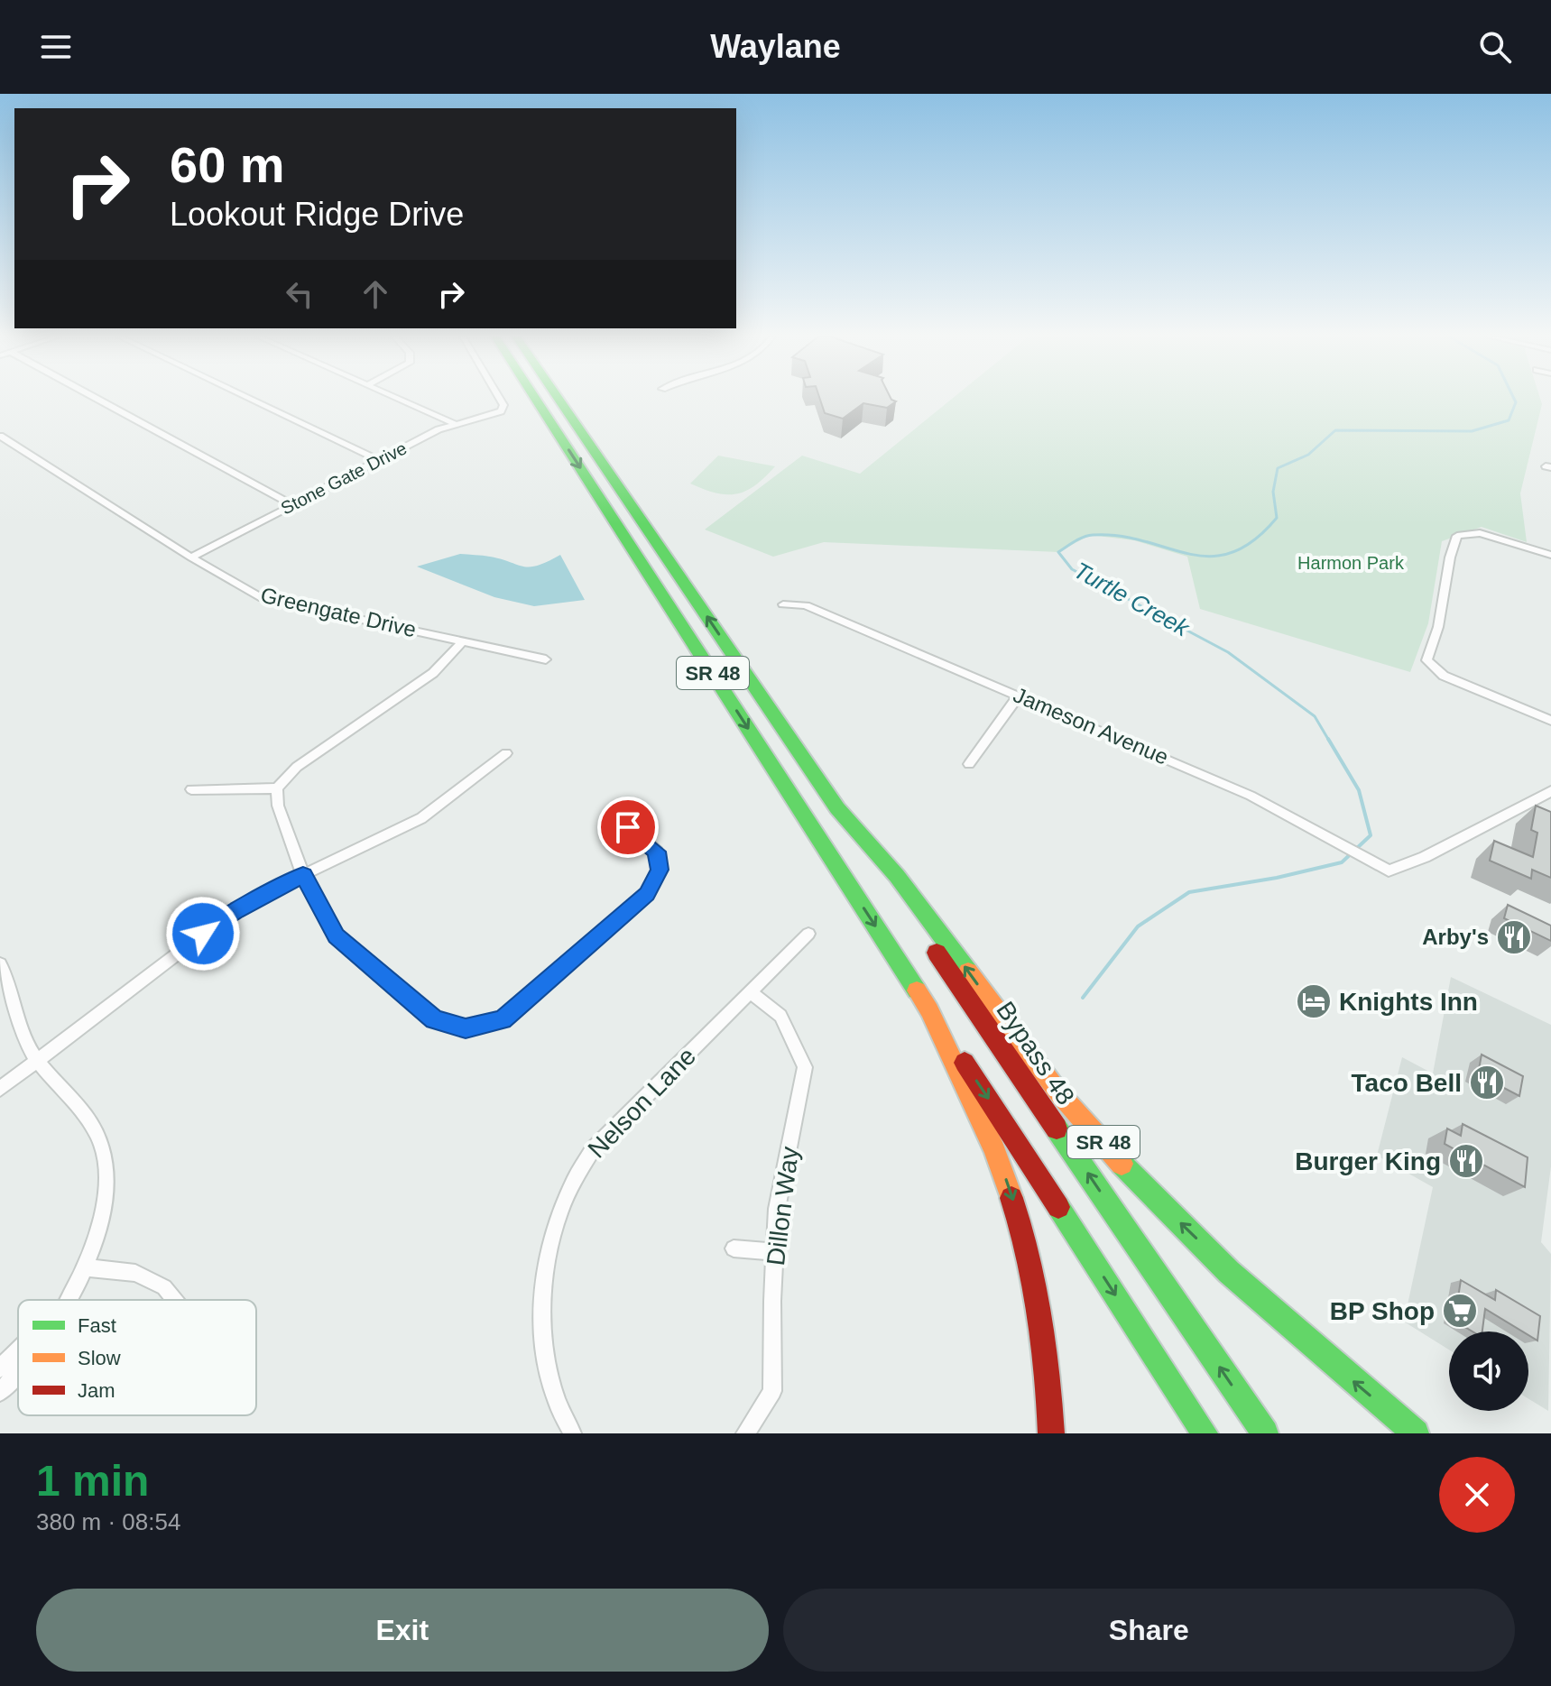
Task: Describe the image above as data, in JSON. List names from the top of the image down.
{
  "streets": {
    "highway": ["SR 48", "Bypass 48"],
    "street": [
      "Stone Gate Drive",
      "Greengate Drive",
      "Jameson Avenue",
      "Nelson Lane",
      "Dillon Way"
    ]
  },
  "crossings": [
    ["Stone Gate Drive", "Greengate Drive"],
    ["SR 48", "Bypass 48"],
    ["Nelson Lane", "Dillon Way"]
  ],
  "water": ["Turtle Creek"],
  "parks": ["Harmon Park"],
  "places": {
    "restaurant": ["Arby's", "Taco Bell", "Burger King"],
    "hotel": ["Knights Inn"],
    "supermarket": ["BP Shop"]
  },
  "legend": ["Fast", "Slow", "Jam"],
  "page": {
    "header": "Waylane",
    "turn": ["60 m", "Lookout Ridge Drive"],
    "heading": ["1 min", "380 m · 08:54"],
    "buttons": ["Exit", "Share"]
  }
}
